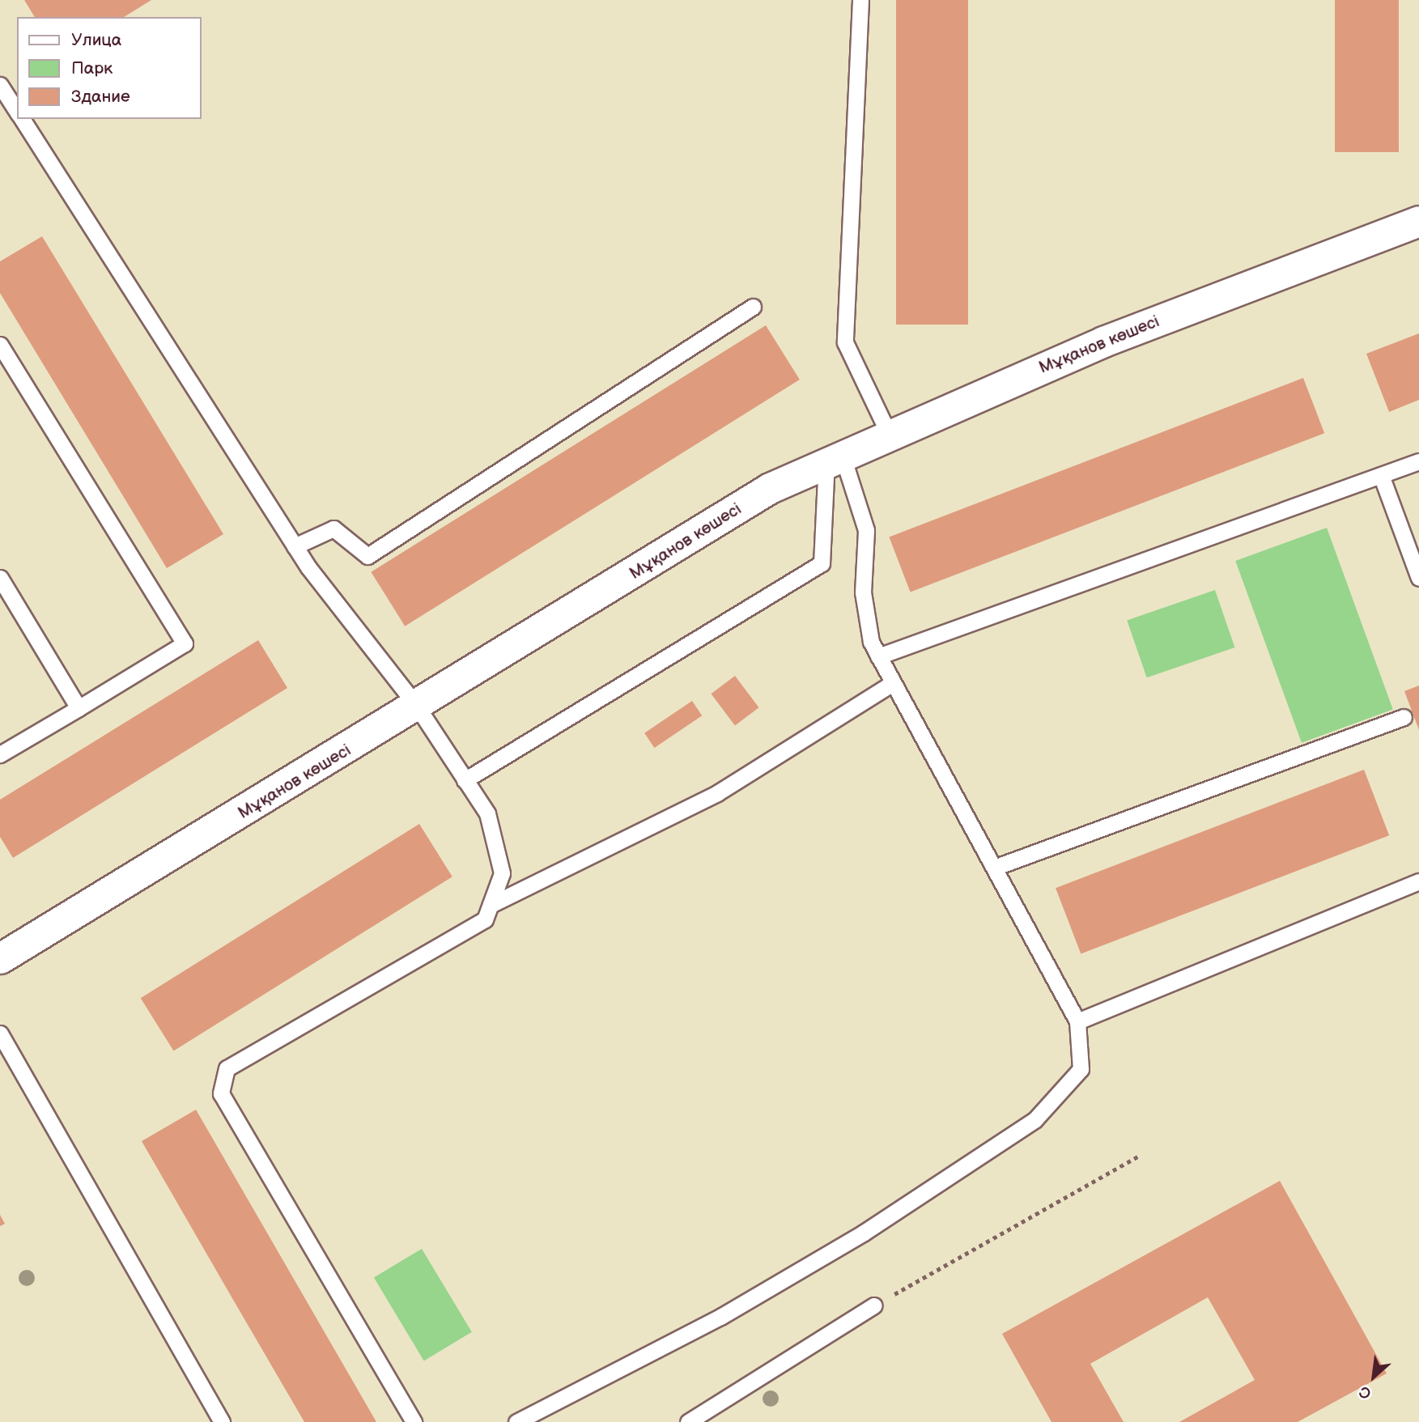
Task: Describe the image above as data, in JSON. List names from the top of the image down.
{
  "streets": {
    "street": ["Мұқанов көшесі"]
  },
  "legend": ["Улица", "Парк", "Здание"],
  "north": "bottom left"
}
